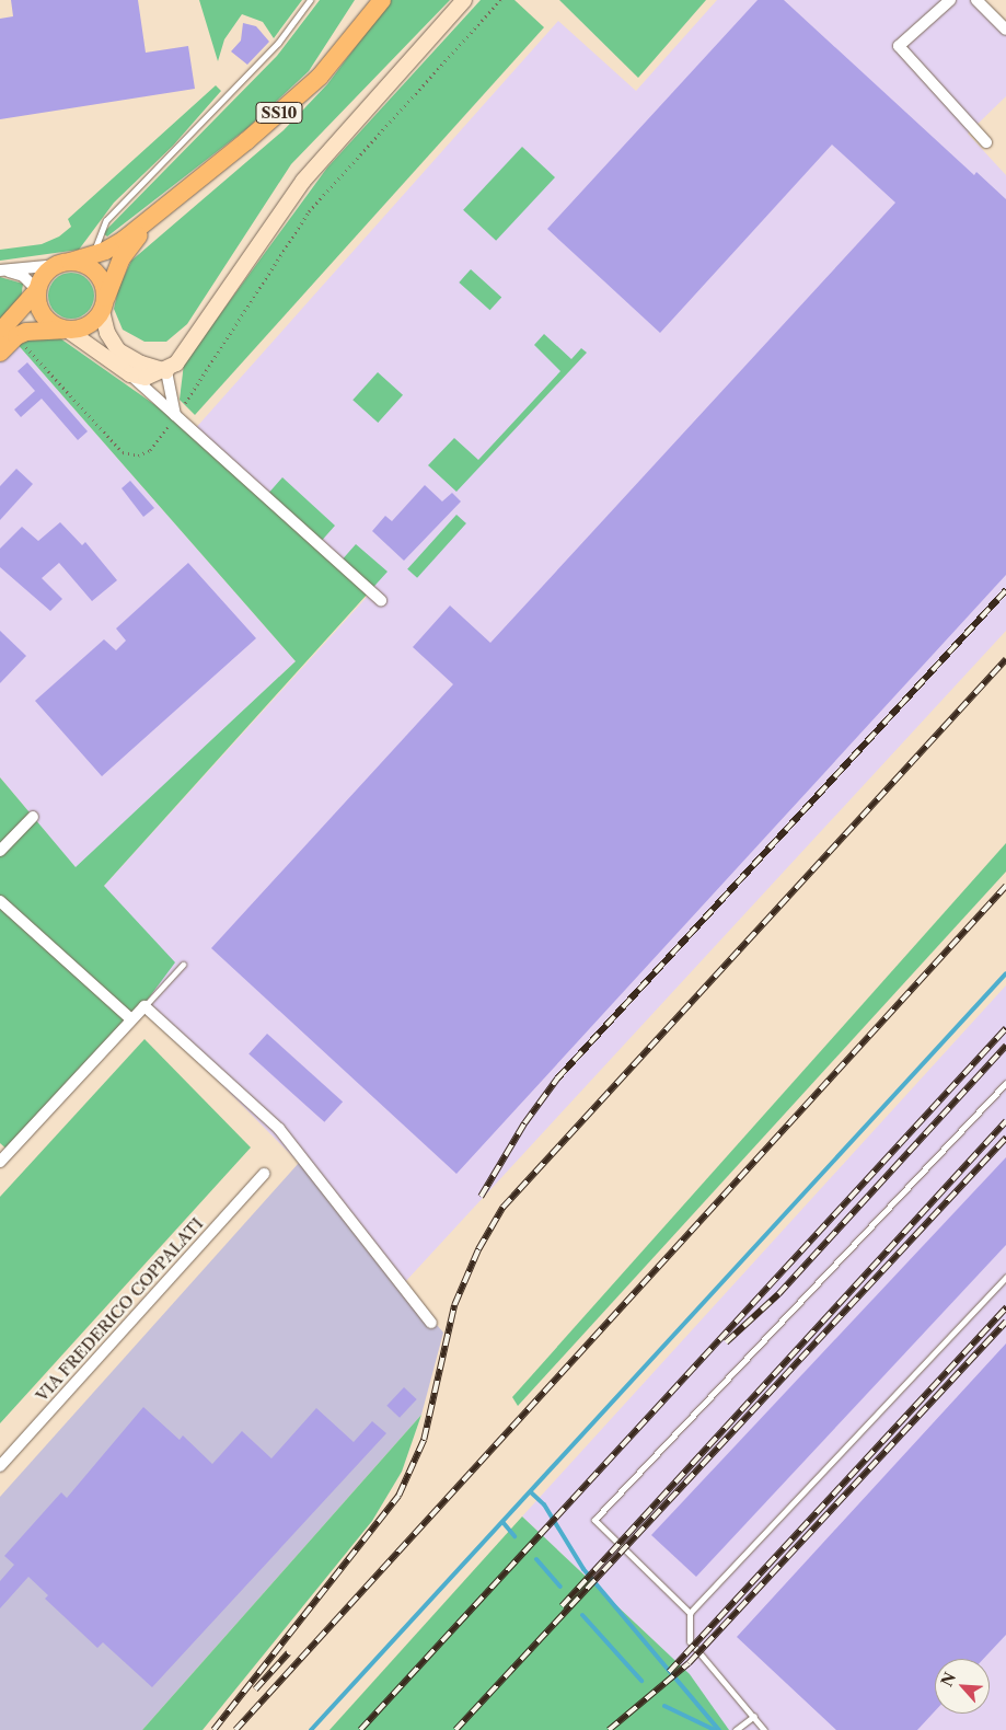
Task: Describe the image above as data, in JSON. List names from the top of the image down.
{
  "streets": {
    "main road": ["SS10"],
    "street": ["VIA FREDERICO COPPALATI"]
  },
  "north": "top left"
}
